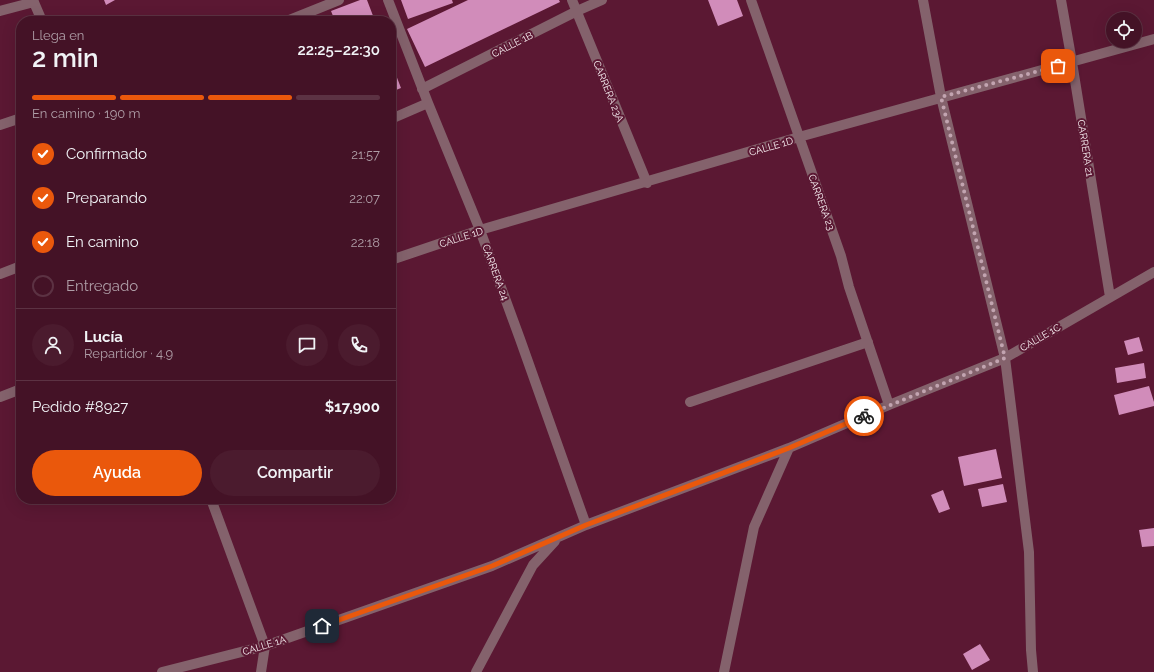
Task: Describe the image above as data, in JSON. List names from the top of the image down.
{
  "streets": {
    "street": [
      "CALLE 1B",
      "CARRERA 23A",
      "CALLE 1D",
      "CARRERA 21",
      "CARRERA 23",
      "CARRERA 24",
      "CALLE 1C",
      "CALLE 1A"
    ]
  },
  "crossings": [
    ["CALLE 1B", "CARRERA 23A"],
    ["CALLE 1B", "CARRERA 24"],
    ["CARRERA 23A", "CALLE 1D"],
    ["CALLE 1D", "CARRERA 21"],
    ["CALLE 1D", "CARRERA 23"],
    ["CALLE 1D", "CARRERA 24"],
    ["CARRERA 21", "CALLE 1C"],
    ["CARRERA 23", "CALLE 1C"],
    ["CARRERA 24", "CALLE 1A"],
    ["CALLE 1C", "CALLE 1A"]
  ],
  "page": {
    "heading": ["2 min", "Llega en", "22:25–22:30"],
    "panel": [
      "Lucía",
      "Repartidor · 4.9",
      "Pedido #8927",
      "$17,900"
    ],
    "bar": "En camino · 190 m",
    "list": [
      ["Confirmado", "21:57"],
      ["Preparando", "22:07"],
      ["En camino", "22:18"],
      "Entregado"
    ],
    "buttons": ["Ayuda", "Compartir"]
  }
}
